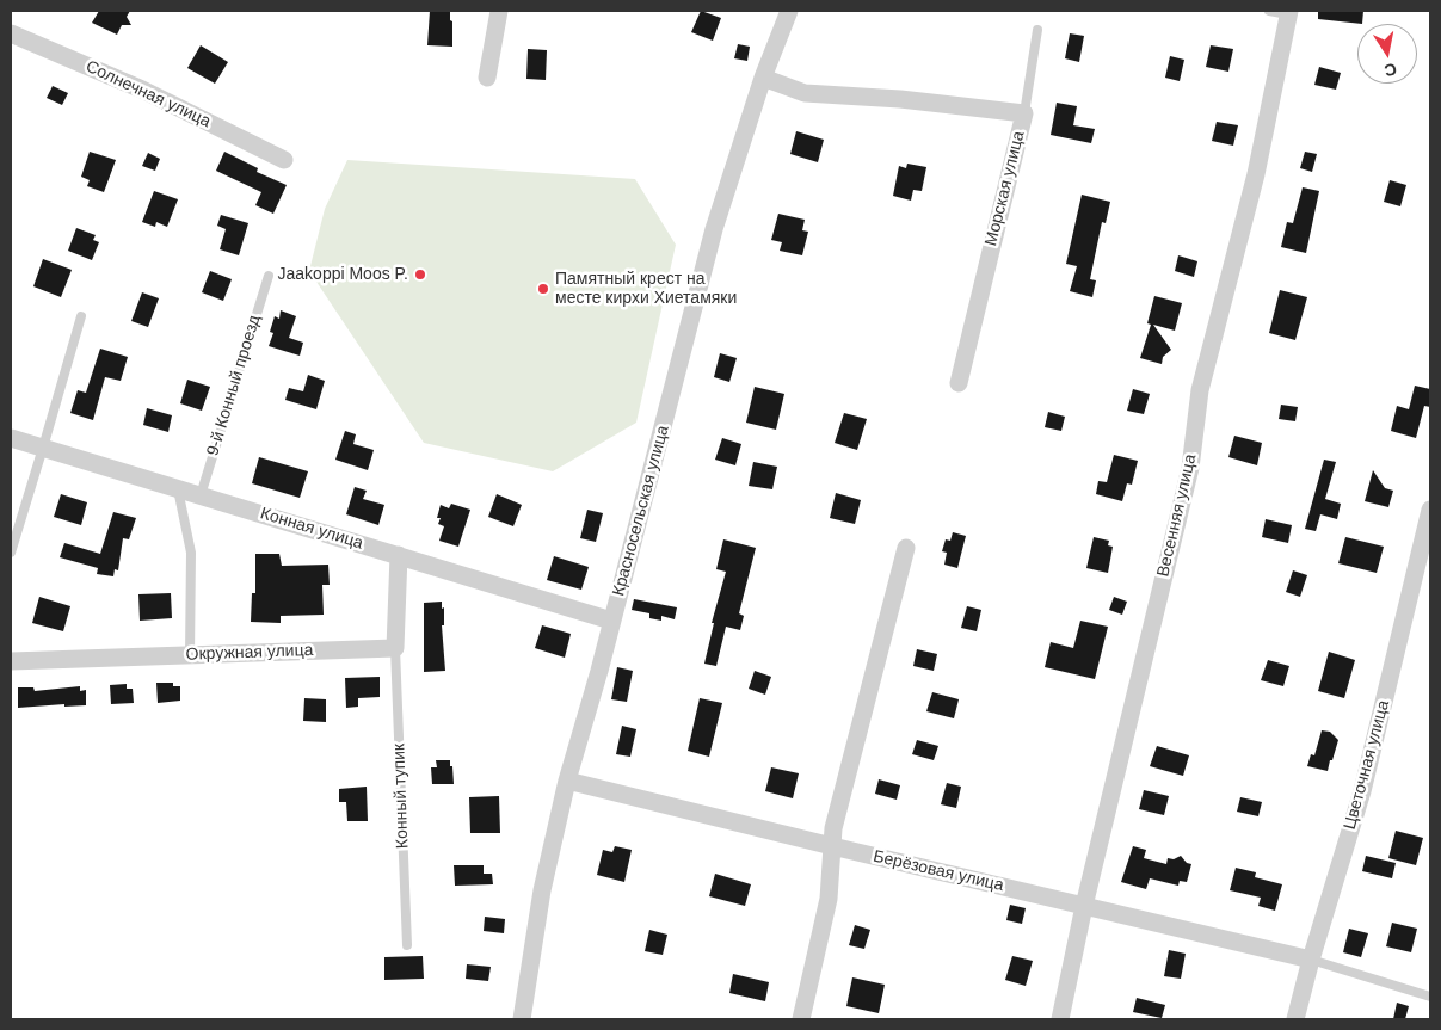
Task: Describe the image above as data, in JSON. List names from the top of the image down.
{
  "streets": {
    "street": [
      "Солнечная улица",
      "Морская улица",
      "Красносельская улица",
      "Весенняя улица",
      "Конная улица",
      "Окружная улица",
      "Цветочная улица",
      "Берёзовая улица"
    ],
    "lane": ["9-й Конный проезд", "Конный тупик"]
  },
  "crossings": [
    ["Морская улица", "Красносельская улица"],
    ["9-й Конный проезд", "Конная улица"],
    ["Красносельская улица", "Конная улица"],
    ["Красносельская улица", "Берёзовая улица"],
    ["Весенняя улица", "Берёзовая улица"],
    ["Окружная улица", "Конный тупик"],
    ["Цветочная улица", "Берёзовая улица"]
  ],
  "places": ["Jaakoppi Moos P.", "Памятный крест на месте кирхи Хиетамяки"],
  "north": "bottom"
}
